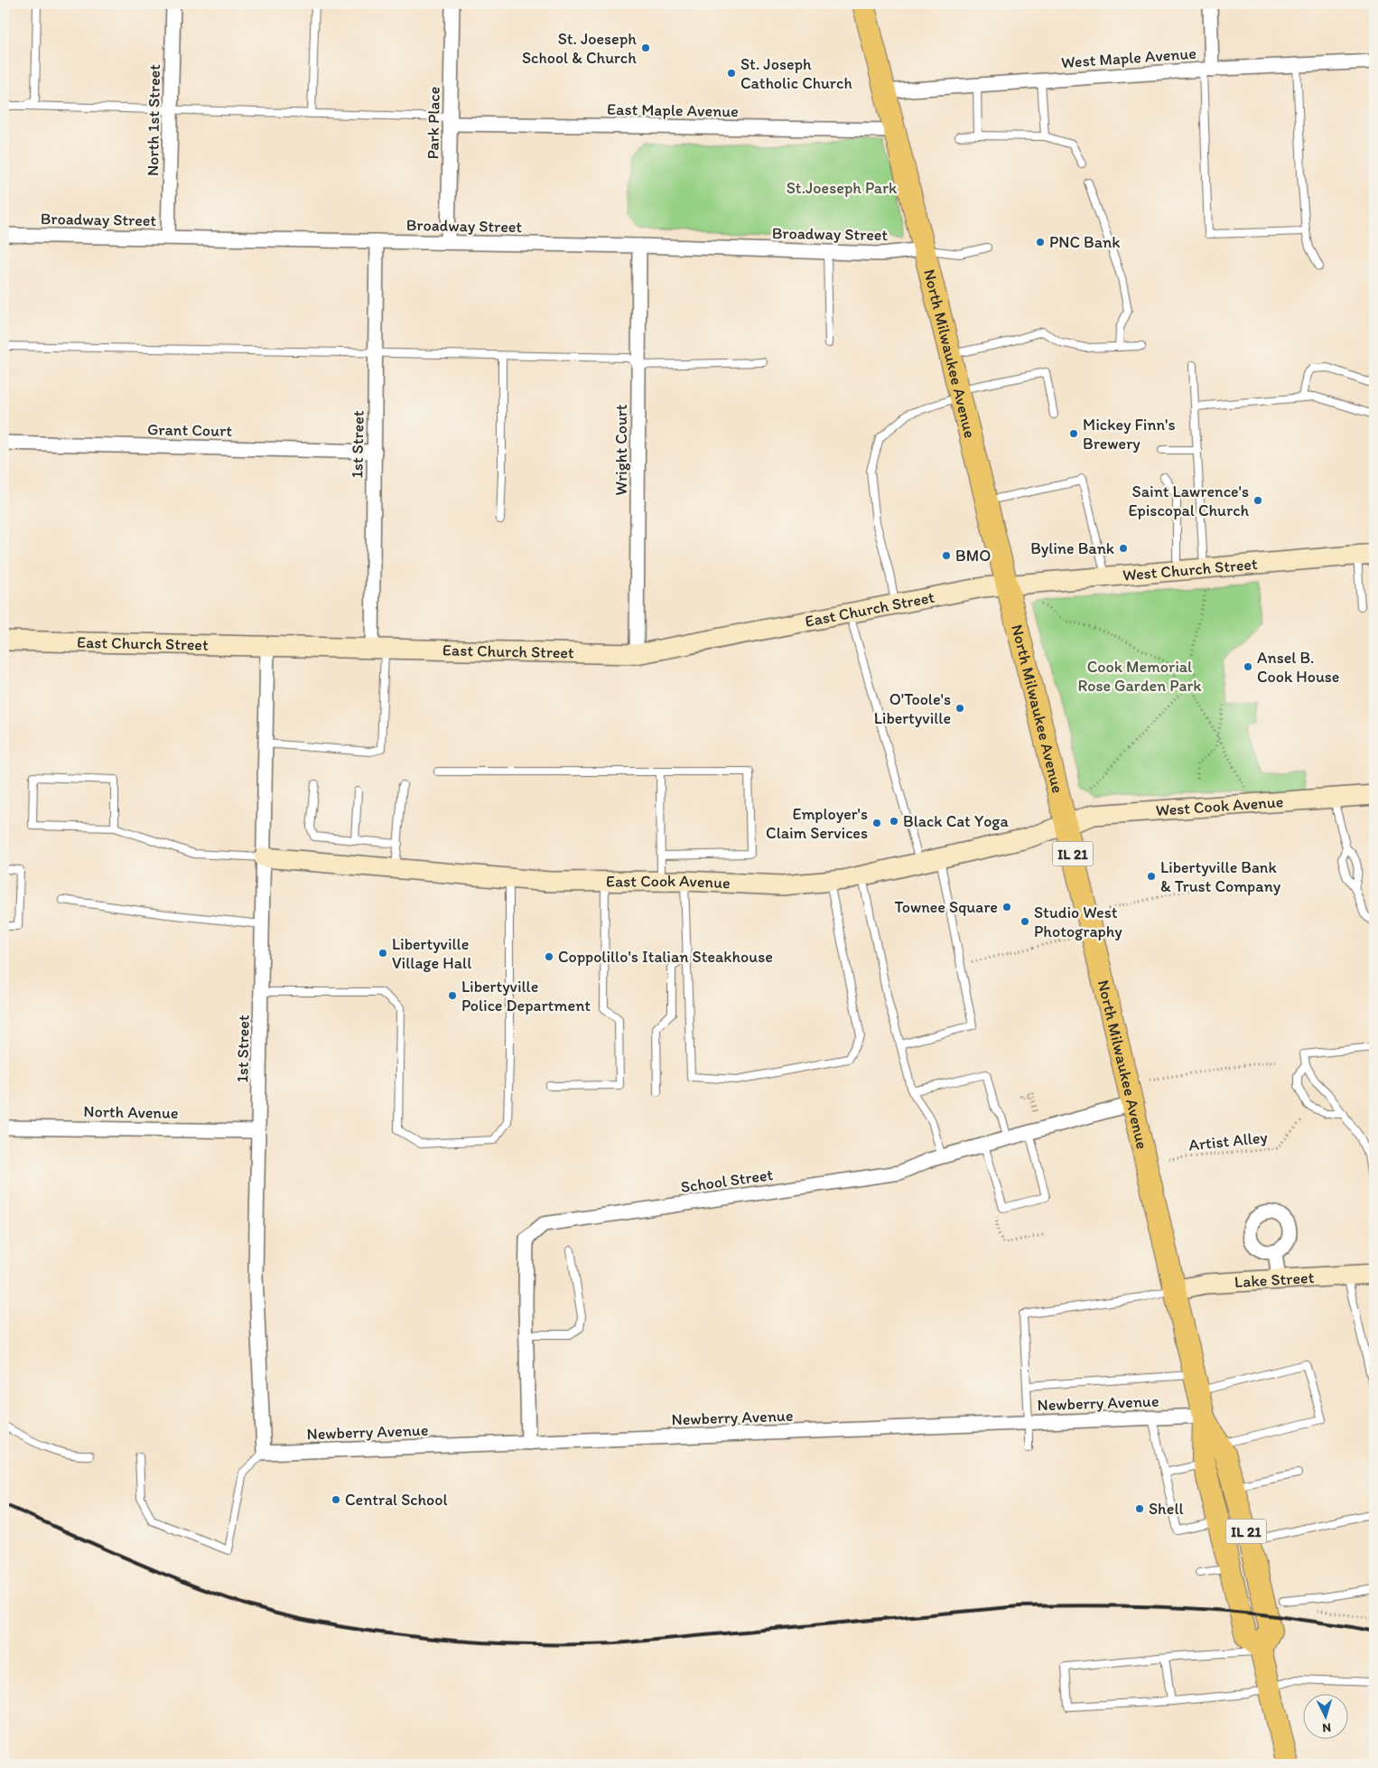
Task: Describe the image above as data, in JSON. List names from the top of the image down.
{
  "streets": {
    "main road": ["North Milwaukee Avenue", "IL 21"],
    "street": [
      "West Maple Avenue",
      "East Maple Avenue",
      "North 1st Street",
      "Park Place",
      "Broadway Street",
      "Grant Court",
      "1st Street",
      "Wright Court",
      "West Church Street",
      "East Church Street",
      "West Cook Avenue",
      "East Cook Avenue",
      "North Avenue",
      "School Street",
      "Lake Street",
      "Newberry Avenue"
    ],
    "path": ["Artist Alley"]
  },
  "crossings": [
    ["West Maple Avenue", "North Milwaukee Avenue"],
    ["East Maple Avenue", "Park Place"],
    ["East Maple Avenue", "North Milwaukee Avenue"],
    ["North 1st Street", "Broadway Street"],
    ["Park Place", "Broadway Street"],
    ["Broadway Street", "North Milwaukee Avenue"],
    ["Broadway Street", "1st Street"],
    ["Broadway Street", "Wright Court"],
    ["North Milwaukee Avenue", "West Church Street"],
    ["North Milwaukee Avenue", "East Church Street"],
    ["North Milwaukee Avenue", "West Cook Avenue"],
    ["North Milwaukee Avenue", "East Cook Avenue"],
    ["North Milwaukee Avenue", "School Street"],
    ["North Milwaukee Avenue", "Lake Street"],
    ["North Milwaukee Avenue", "Newberry Avenue"],
    ["Grant Court", "1st Street"],
    ["1st Street", "East Church Street"],
    ["1st Street", "East Cook Avenue"],
    ["1st Street", "North Avenue"],
    ["1st Street", "Newberry Avenue"],
    ["Wright Court", "East Church Street"],
    ["West Church Street", "East Church Street"],
    ["West Cook Avenue", "East Cook Avenue"],
    ["School Street", "Newberry Avenue"]
  ],
  "parks": ["St.Joeseph Park", "Cook Memorial Rose Garden Park"],
  "places": [
    "St. Joeseph School & Church",
    "St. Joseph Catholic Church",
    "PNC Bank",
    "Mickey Finn's Brewery",
    "Saint Lawrence's Episcopal Church",
    "Byline Bank",
    "BMO",
    "Ansel B. Cook House",
    "O'Toole's Libertyville",
    "Black Cat Yoga",
    "Employer's Claim Services",
    "Libertyville Bank & Trust Company",
    "Townee Square",
    "Studio West Photography",
    "Libertyville Village Hall",
    "Coppolillo's Italian Steakhouse",
    "Libertyville Police Department",
    "Central School",
    "Shell"
  ],
  "north": "bottom"
}
